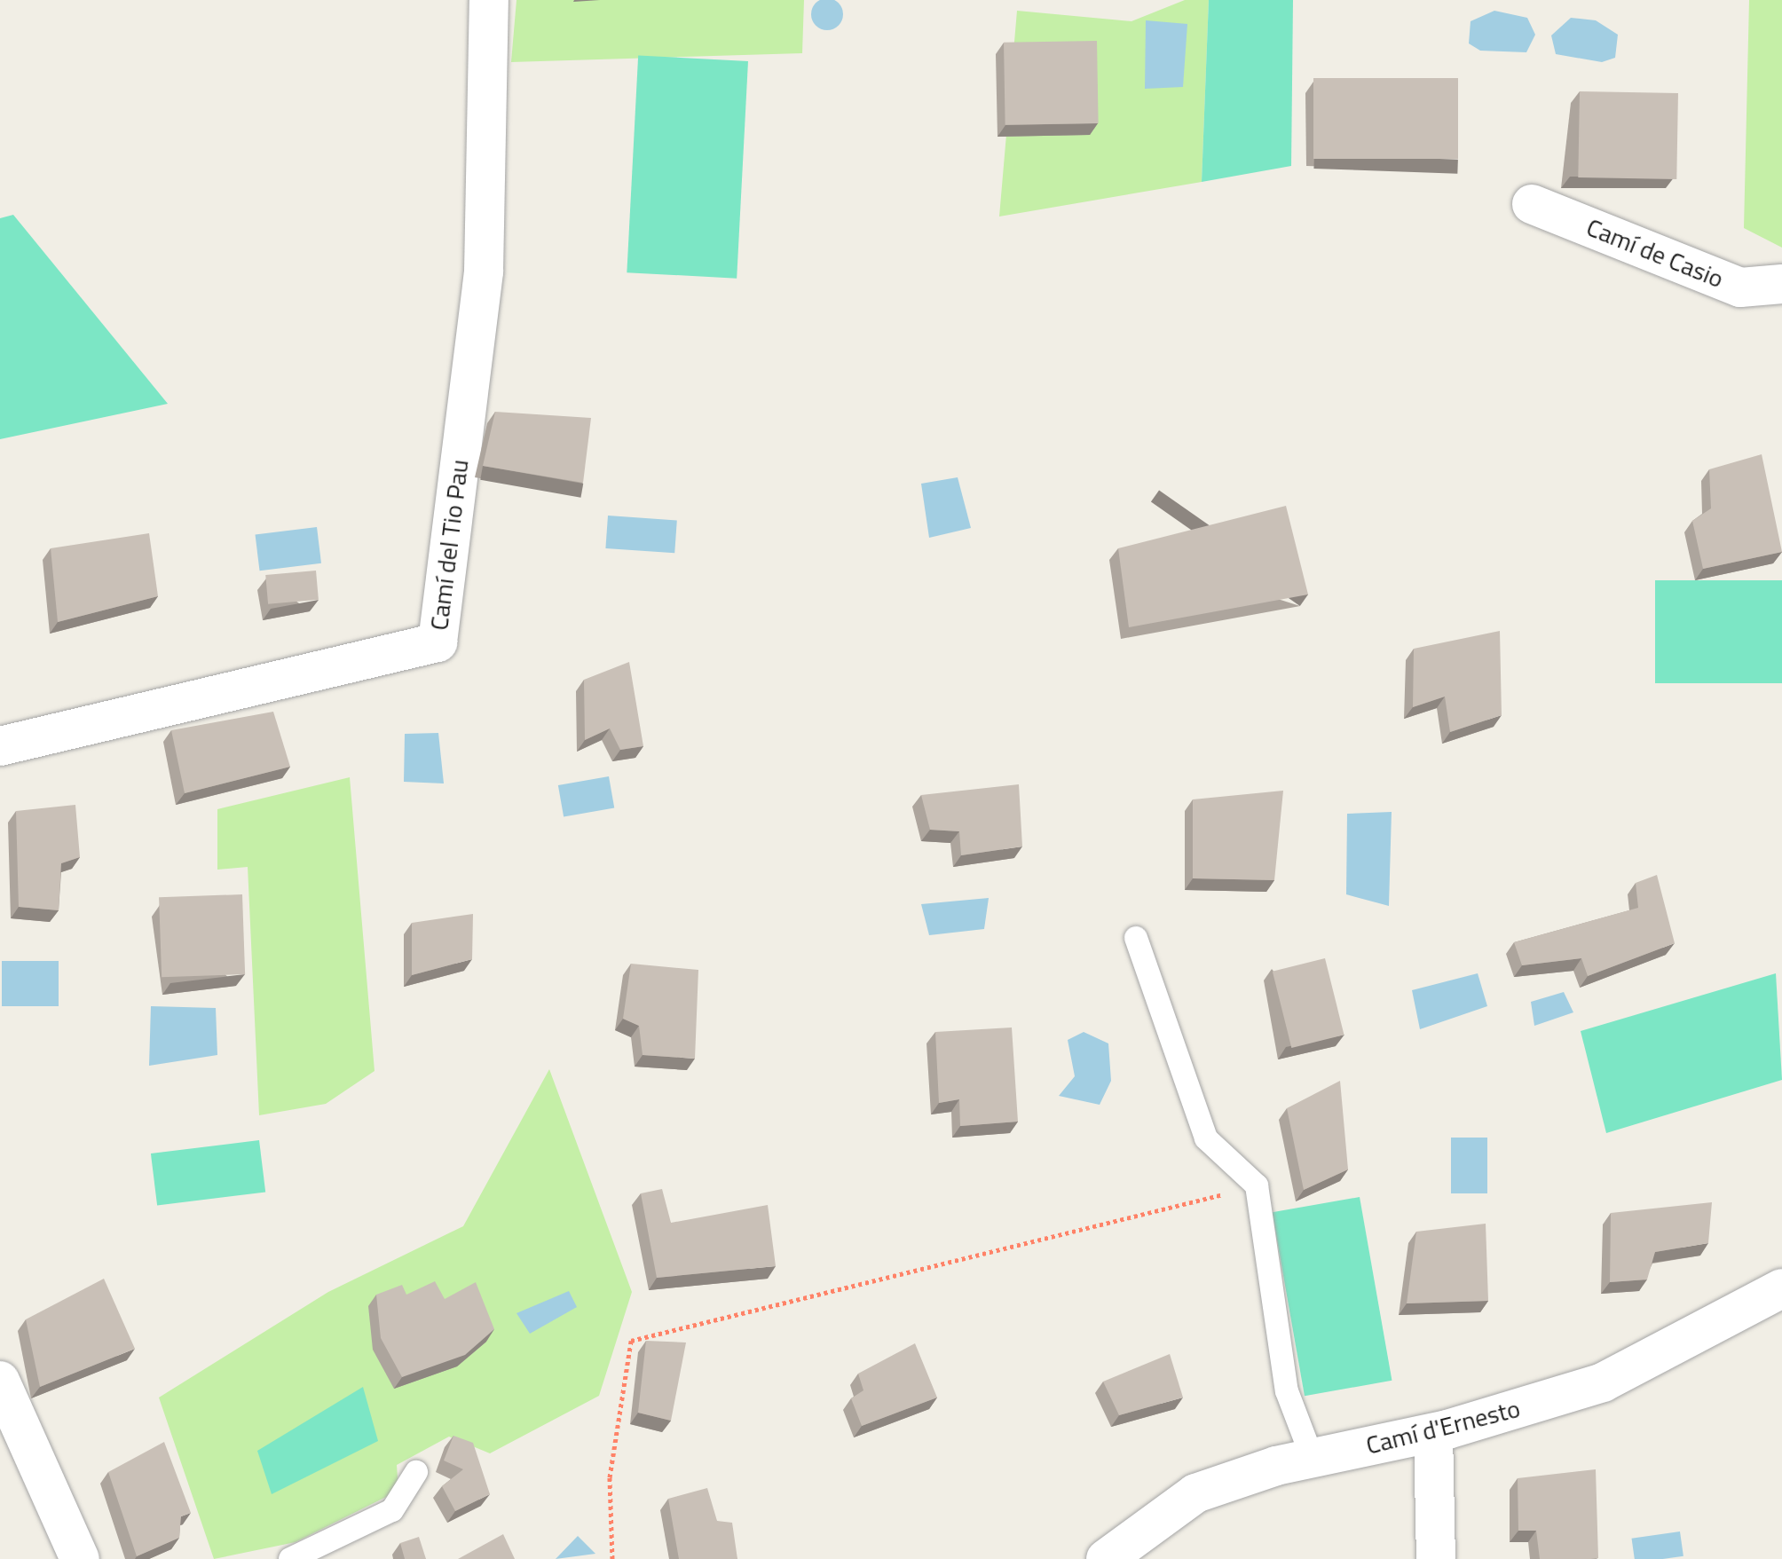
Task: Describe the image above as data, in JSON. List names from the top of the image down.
{
  "streets": {
    "street": ["Camí de Casio", "Camí del Tio Pau", "Camí d'Ernesto"]
  }
}
